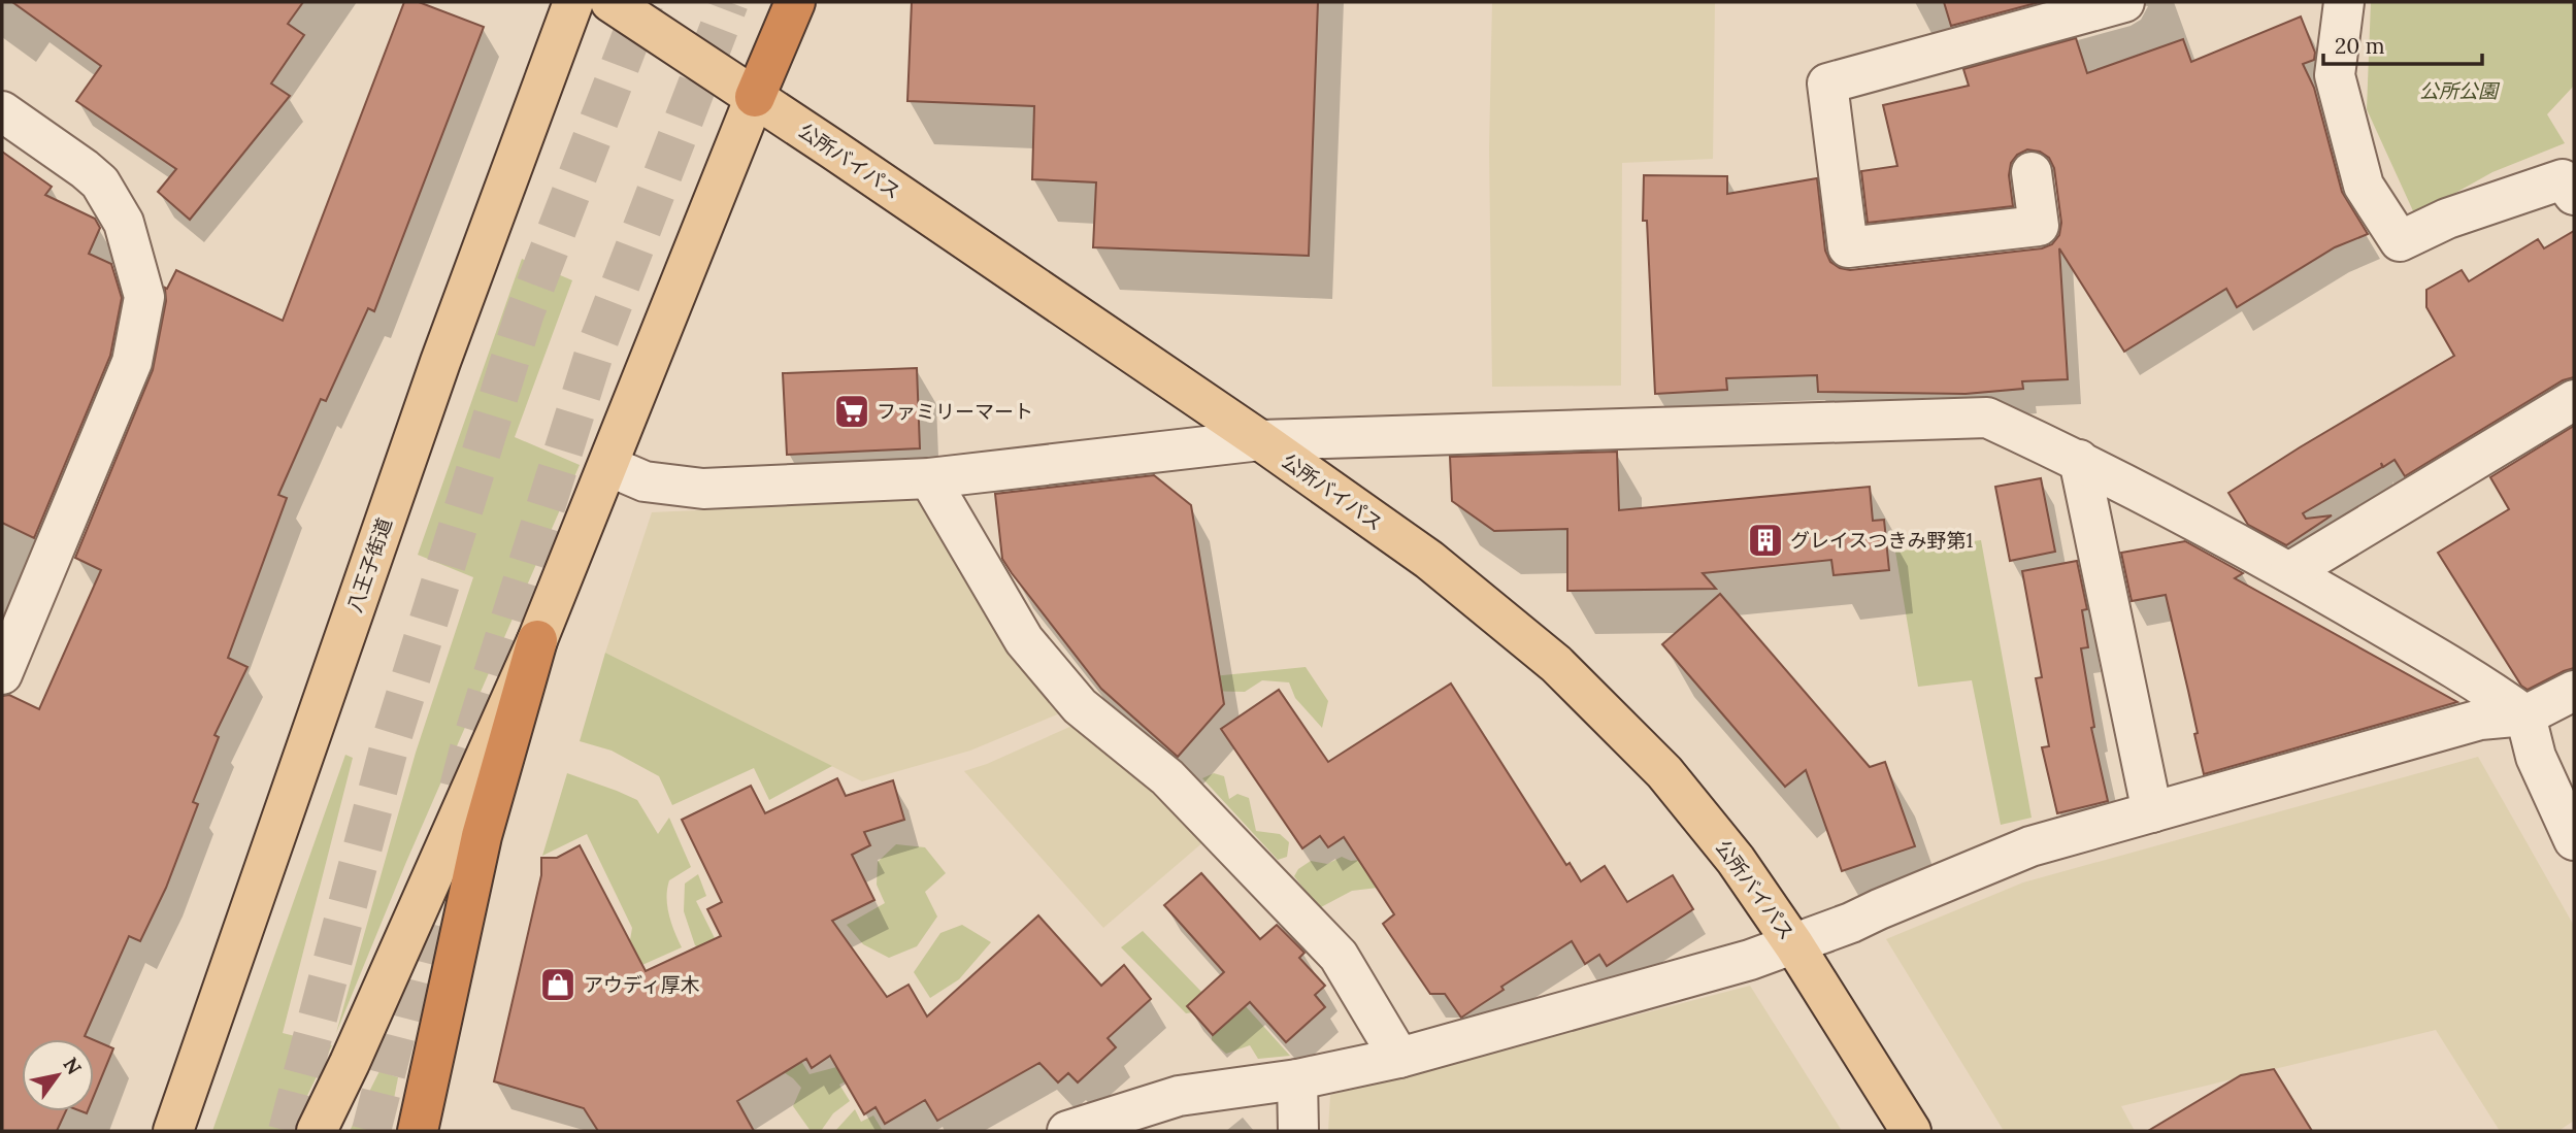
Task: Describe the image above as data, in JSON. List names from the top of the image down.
{
  "streets": {
    "main road": ["公所バイパス", "八王子街道"]
  },
  "parks": ["公所公園"],
  "places": {
    "supermarket": ["ファミリーマート"],
    "building": ["グレイスつきみ野第1"],
    "shop": ["アウディ厚木"]
  },
  "scale_bar": "20 m",
  "north": "top right"
}
